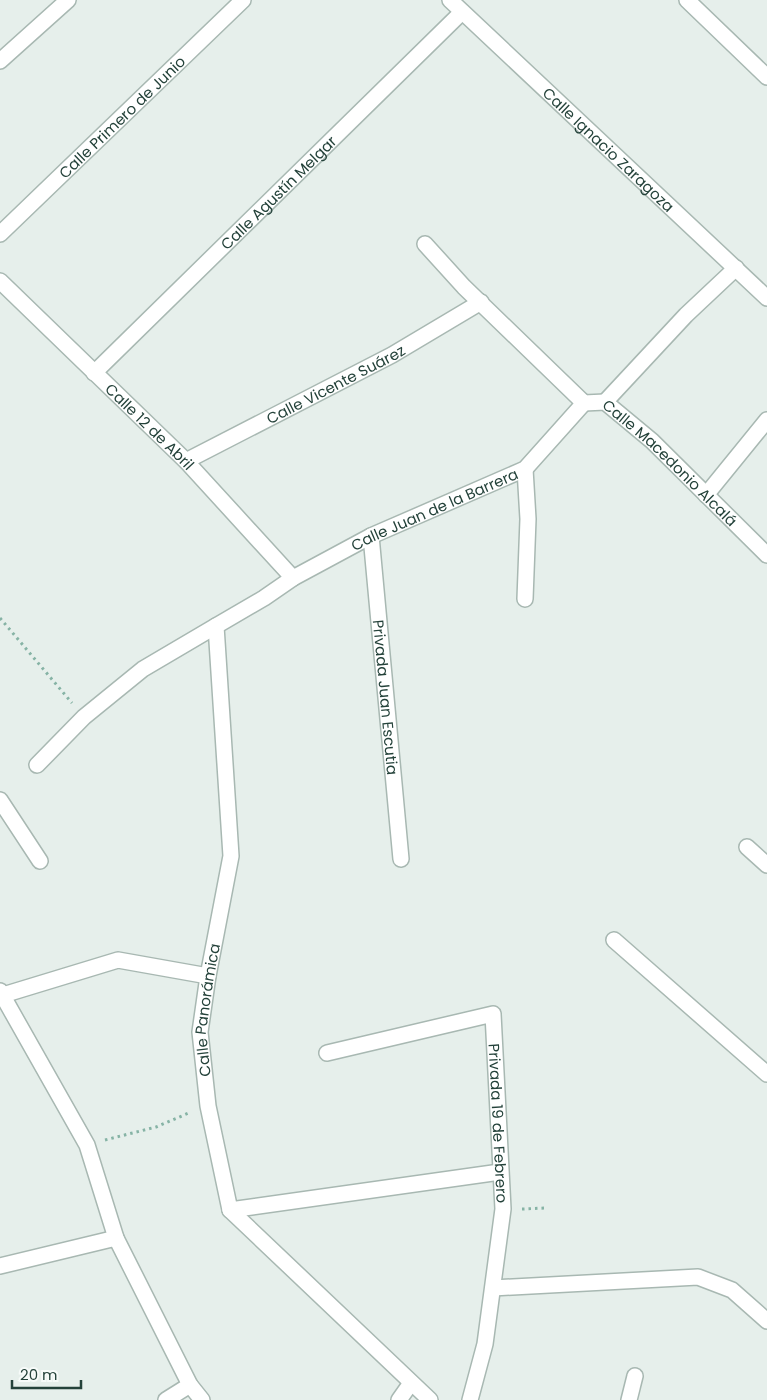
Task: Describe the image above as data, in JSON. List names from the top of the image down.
{
  "streets": {
    "street": [
      "Calle Primero de Junio",
      "Calle Ignacio Zaragoza",
      "Calle Agustín Melgar",
      "Calle Vicente Suárez",
      "Calle 12 de Abril",
      "Calle Macedonio Alcalá",
      "Calle Juan de la Barrera",
      "Privada Juan Escutia",
      "Calle Panorámica",
      "Privada 19 de Febrero"
    ]
  },
  "crossings": [
    ["Calle Ignacio Zaragoza", "Calle Agustín Melgar"],
    ["Calle Agustín Melgar", "Calle 12 de Abril"],
    ["Calle Vicente Suárez", "Calle 12 de Abril"],
    ["Calle Vicente Suárez", "Calle Macedonio Alcalá"],
    ["Calle 12 de Abril", "Calle Juan de la Barrera"],
    ["Calle Macedonio Alcalá", "Calle Juan de la Barrera"],
    ["Calle Juan de la Barrera", "Privada Juan Escutia"]
  ],
  "scale_bar": "20 m"
}
